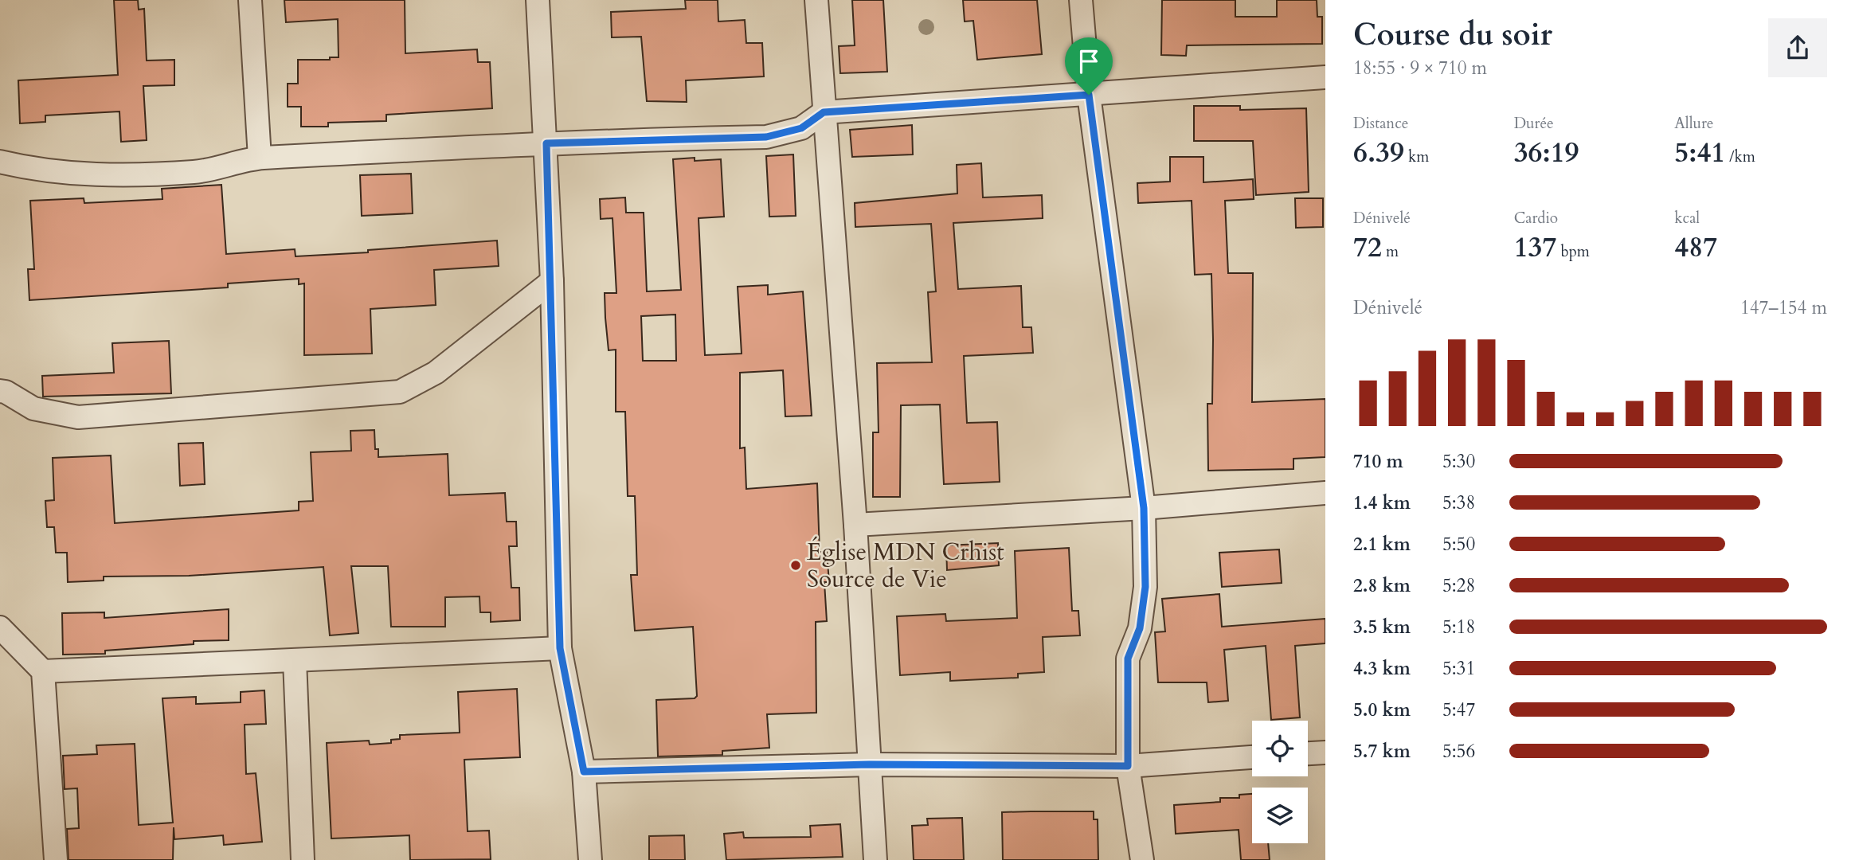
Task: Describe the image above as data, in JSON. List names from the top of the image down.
{
  "places": ["Église MDN Crhist Source de Vie"],
  "page": {
    "heading": ["Course du soir", "18:55 · 9 × 710 m"],
    "stats": [
      ["Distance", "6.39 km"],
      ["Durée", "36:19"],
      ["Allure", "5:41 /km"],
      ["Dénivelé", "72 m"],
      ["Cardio", "137 bpm"],
      ["kcal", "487"]
    ],
    "chart": ["Dénivelé", "147–154 m"],
    "list": [
      {
        "name": "710 m",
        "note": "5:30"
      },
      {
        "name": "1.4 km",
        "note": "5:38"
      },
      {
        "name": "2.1 km",
        "note": "5:50"
      },
      {
        "name": "2.8 km",
        "note": "5:28"
      },
      {
        "name": "3.5 km",
        "note": "5:18"
      },
      {
        "name": "4.3 km",
        "note": "5:31"
      },
      {
        "name": "5.0 km",
        "note": "5:47"
      },
      {
        "name": "5.7 km",
        "note": "5:56"
      }
    ]
  }
}
